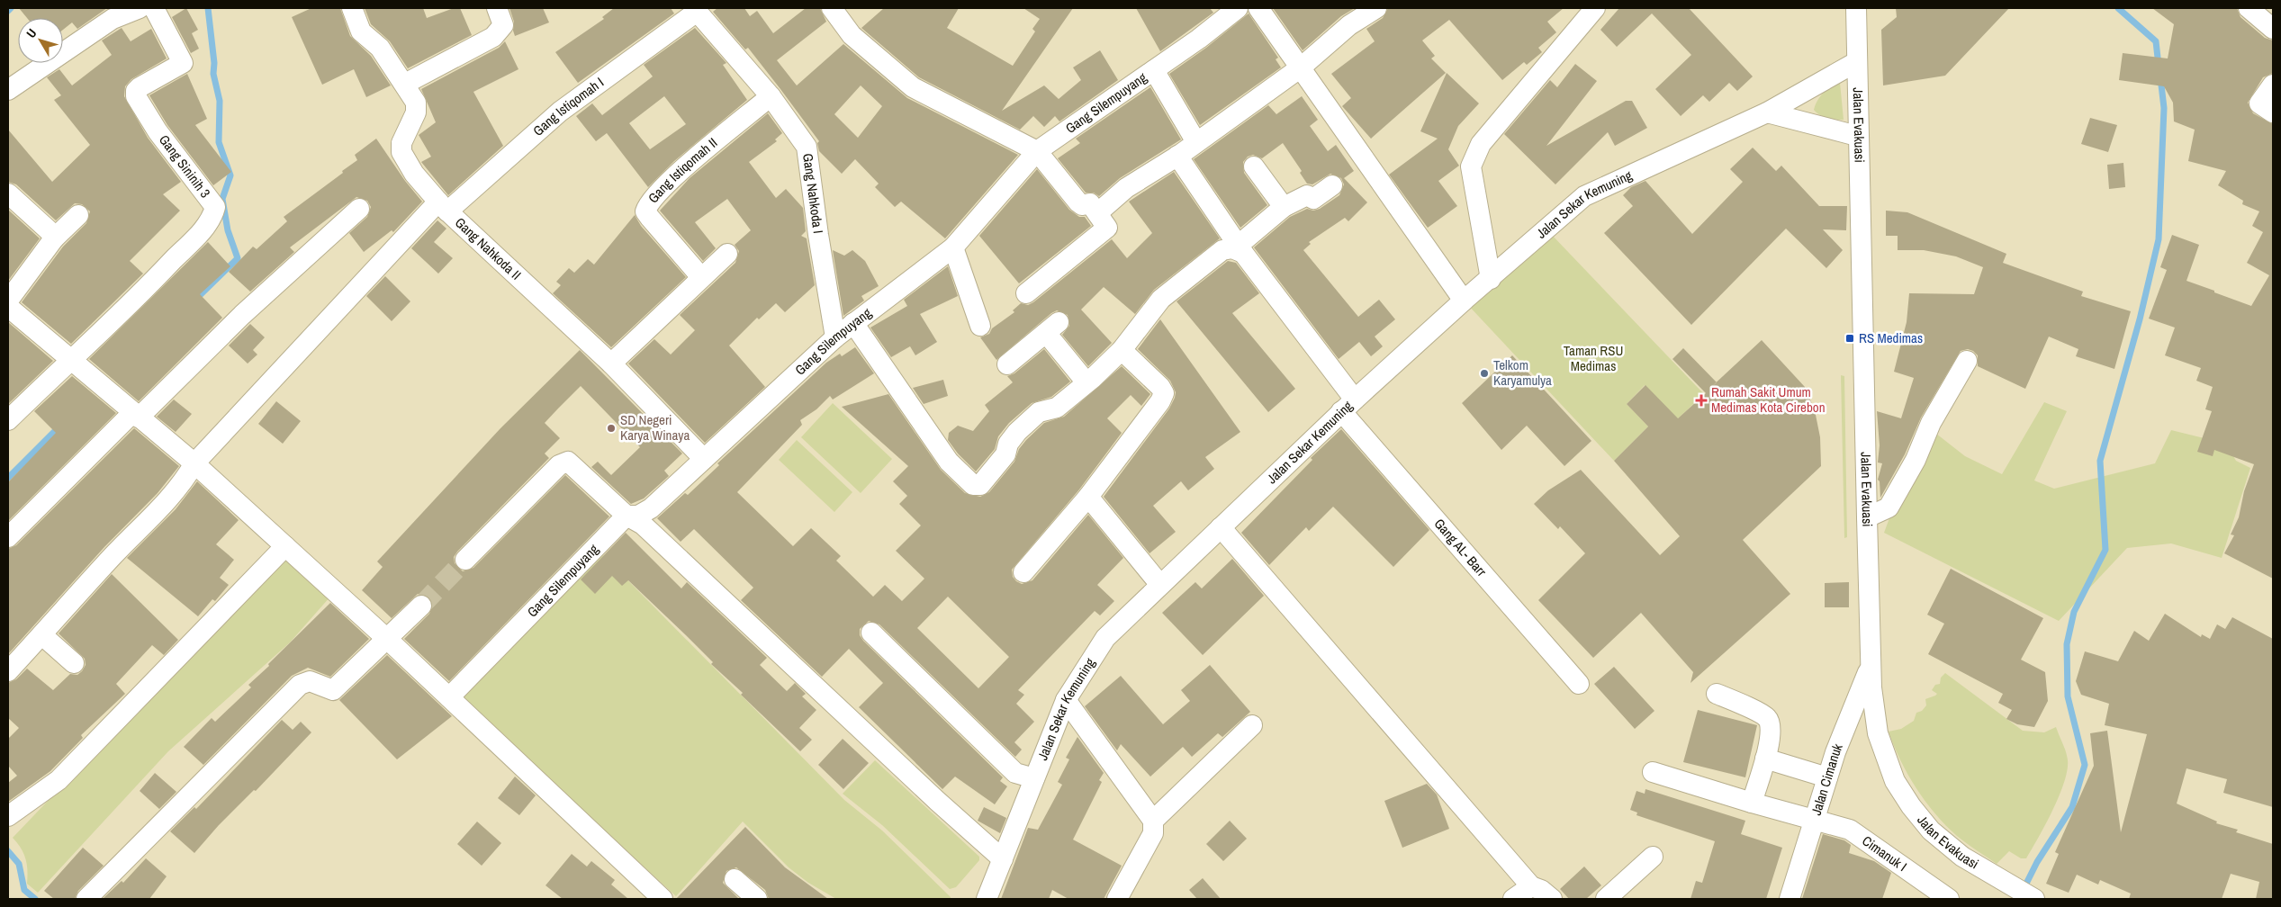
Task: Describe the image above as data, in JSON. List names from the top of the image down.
{
  "streets": {
    "street": [
      "Gang Silempuyang",
      "Gang Istiqomah I",
      "Jalan Evakuasi",
      "Gang Sininih 3",
      "Gang Istiqomah II",
      "Gang Nahkoda I",
      "Jalan Sekar Kemuning",
      "Gang Nahkoda II",
      "Gang AL- Barr",
      "Jalan Cimanuk",
      "Cimanuk I"
    ]
  },
  "crossings": [
    ["Gang Silempuyang", "Gang Nahkoda I"],
    ["Gang Silempuyang", "Gang Nahkoda II"],
    ["Gang Istiqomah I", "Gang Nahkoda I"],
    ["Gang Istiqomah I", "Gang Nahkoda II"],
    ["Jalan Evakuasi", "Jalan Sekar Kemuning"],
    ["Jalan Evakuasi", "Jalan Cimanuk"],
    ["Gang Istiqomah II", "Gang Nahkoda I"],
    ["Jalan Sekar Kemuning", "Gang AL- Barr"],
    ["Jalan Cimanuk", "Cimanuk I"]
  ],
  "parks": ["Taman RSU Medimas"],
  "places": {
    "transit": ["RS Medimas"],
    "other": ["Telkom Karyamulya", "SD Negeri Karya Winaya"],
    "health": ["Rumah Sakit Umum Medimas Kota Cirebon"]
  },
  "north": "top left"
}
